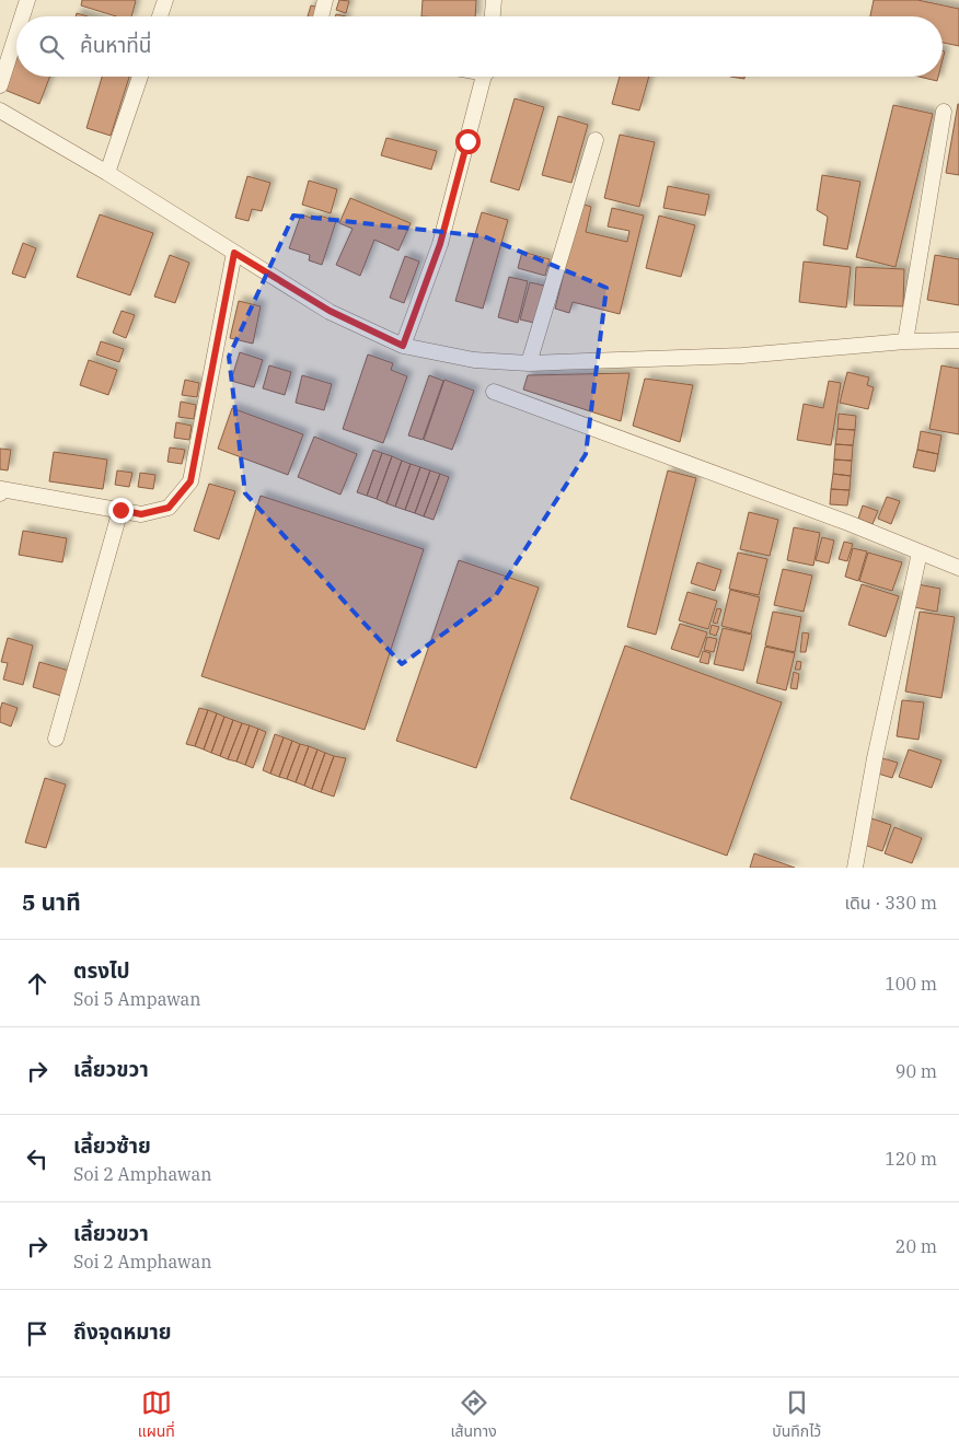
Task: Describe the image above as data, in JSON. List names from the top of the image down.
{
  "page": {
    "search": "ค้นหาที่นี่",
    "heading": ["5 นาที", "เดิน · 330 m"],
    "list": [
      ["ตรงไป", "Soi 5 Ampawan", "100 m"],
      ["เลี้ยวขวา", "90 m"],
      ["เลี้ยวซ้าย", "Soi 2 Amphawan", "120 m"],
      ["เลี้ยวขวา", "Soi 2 Amphawan", "20 m"],
      "ถึงจุดหมาย"
    ],
    "nav": ["แผนที่", "เส้นทาง", "บันทึกไว้"]
  }
}
